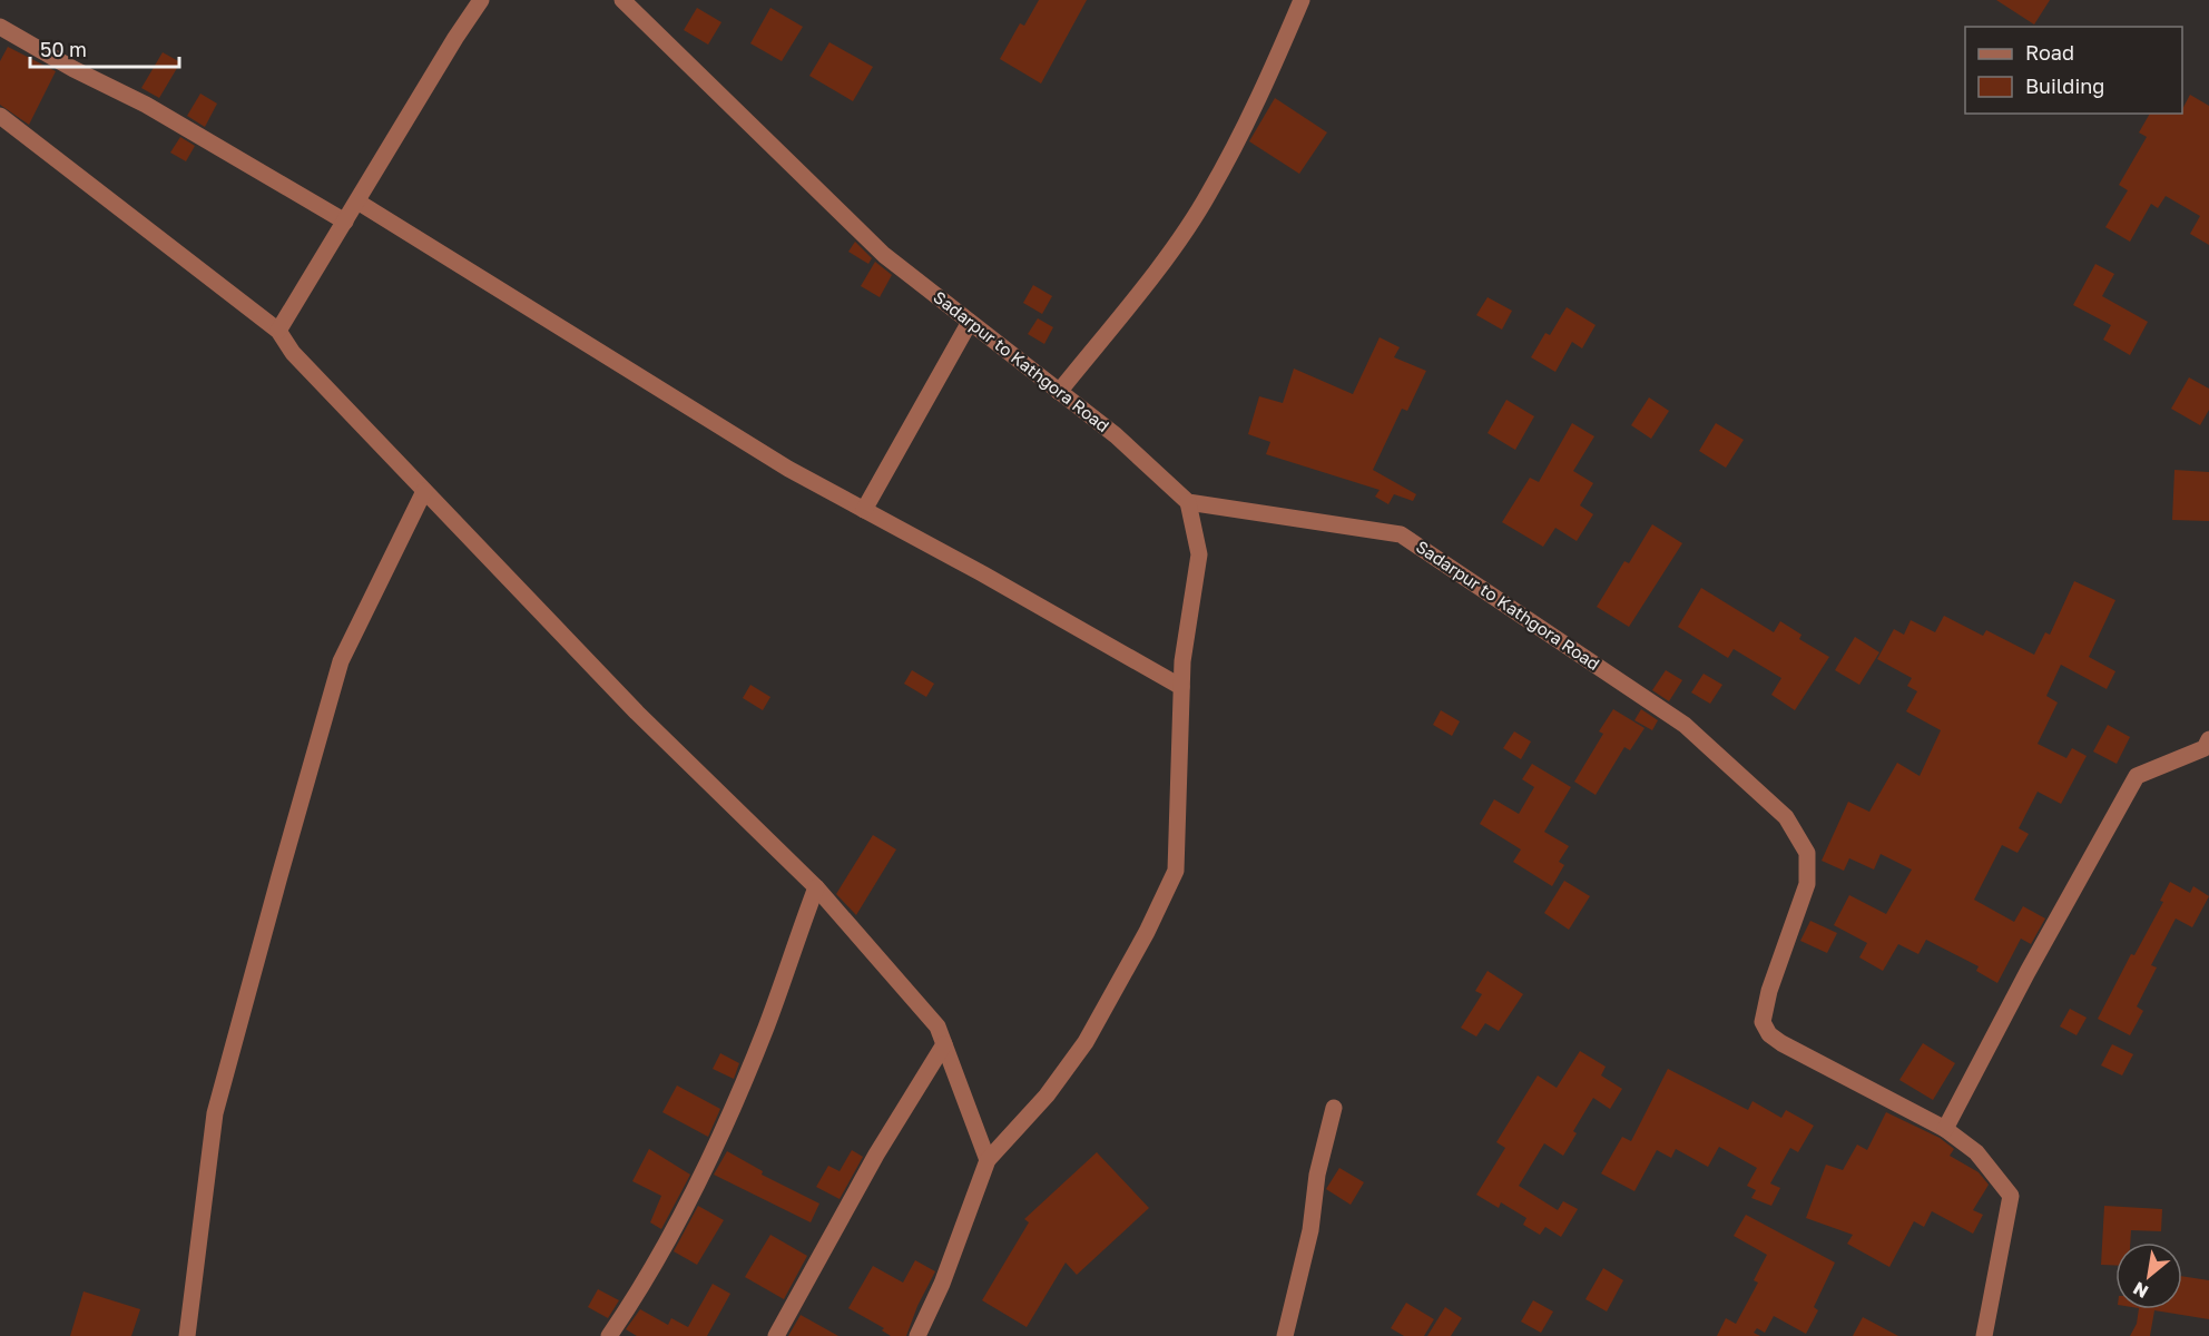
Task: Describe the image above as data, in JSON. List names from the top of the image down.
{
  "streets": {
    "street": ["Sadarpur to Kathgora Road"]
  },
  "legend": ["Road", "Building"],
  "scale_bar": "50 m",
  "north": "bottom left"
}
